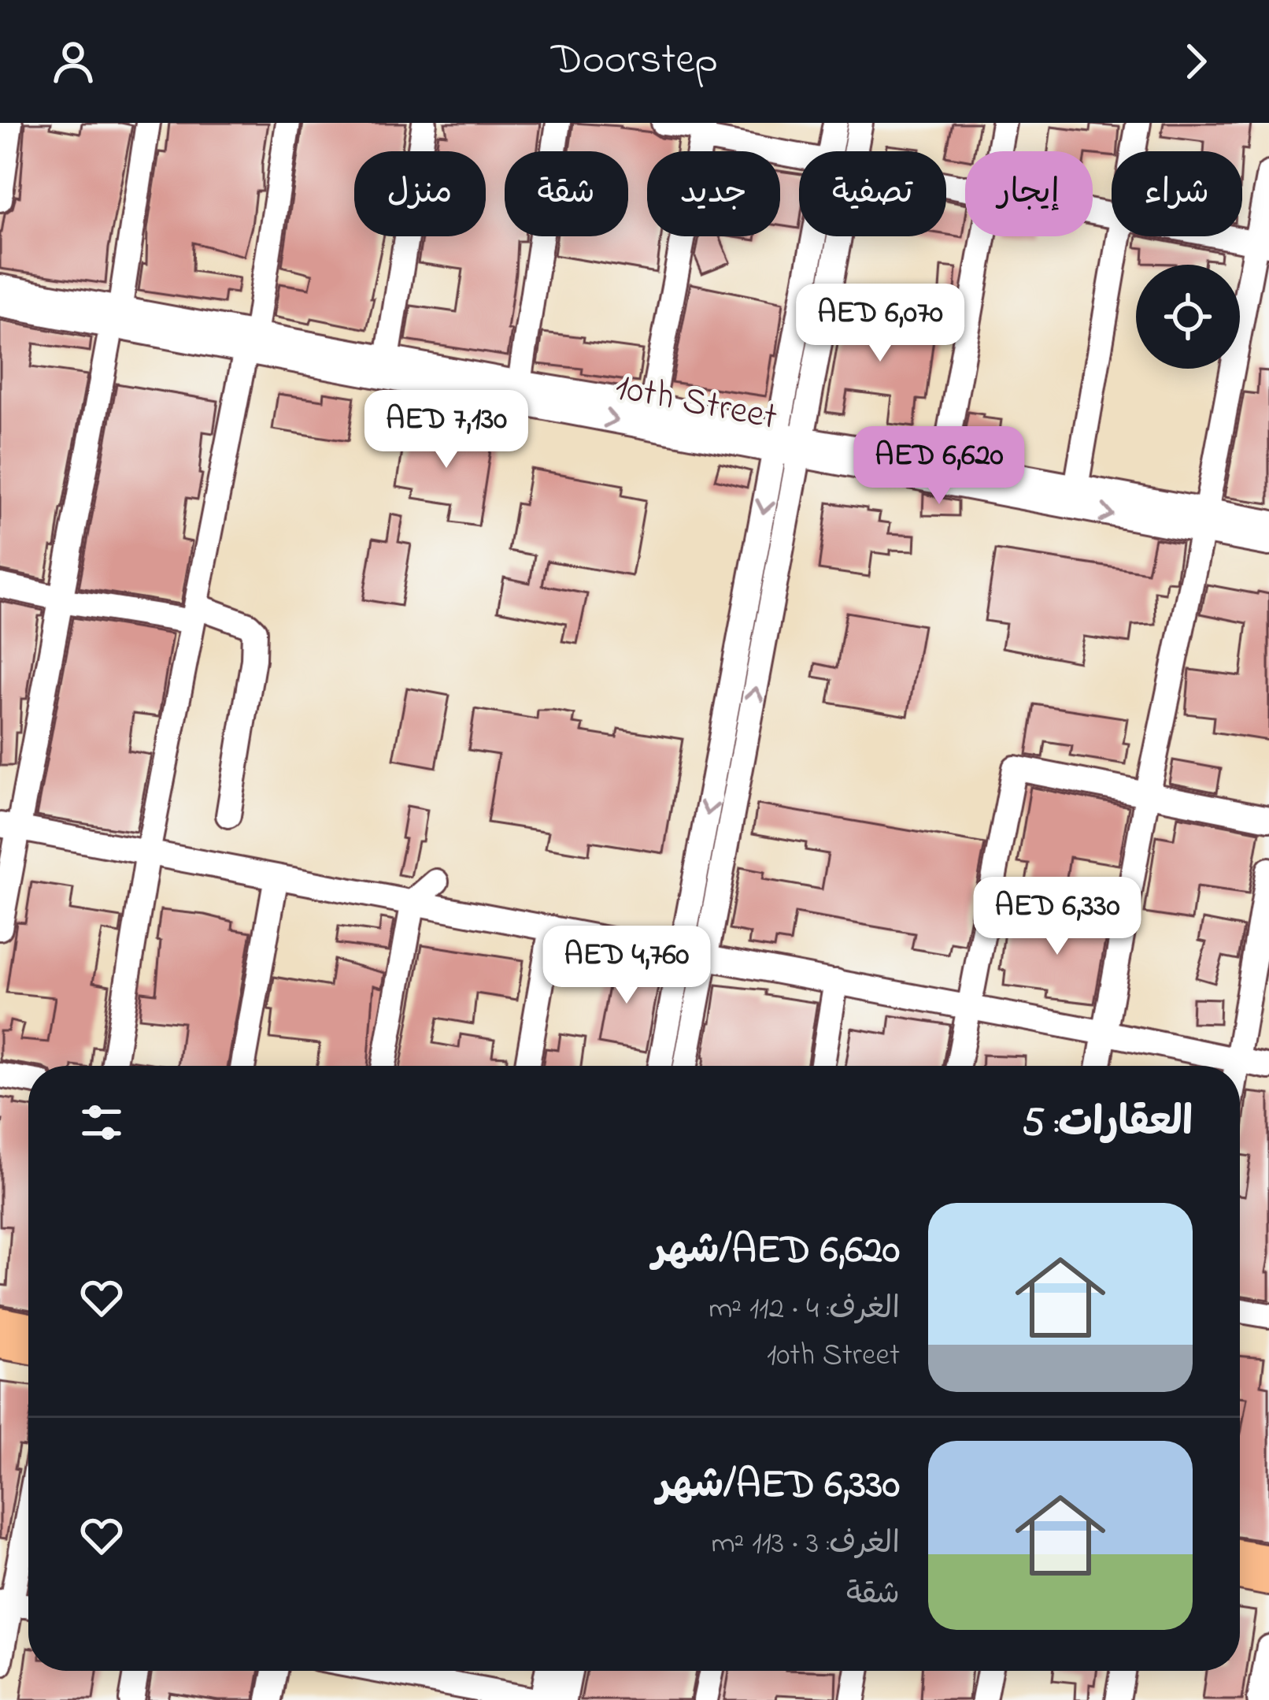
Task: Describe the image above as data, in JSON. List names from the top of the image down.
{
  "streets": {
    "street": ["10th Street"]
  },
  "page": {
    "header": "Doorstep",
    "chip": [
      "شراء",
      "إيجار",
      "تصفية",
      "جديد",
      "شقة",
      "منزل"
    ],
    "price": [
      "AED 6,070",
      "AED 7,130",
      "AED 6,620",
      "AED 6,330",
      "AED 4,760"
    ],
    "heading": "العقارات: 5",
    "list": [
      {
        "name": "AED 6,620/شهر",
        "note": "الغرف: 4 · 112 m² · 10th Street"
      },
      {
        "name": "AED 6,330/شهر",
        "note": "الغرف: 3 · 113 m² · شقة"
      }
    ]
  }
}
